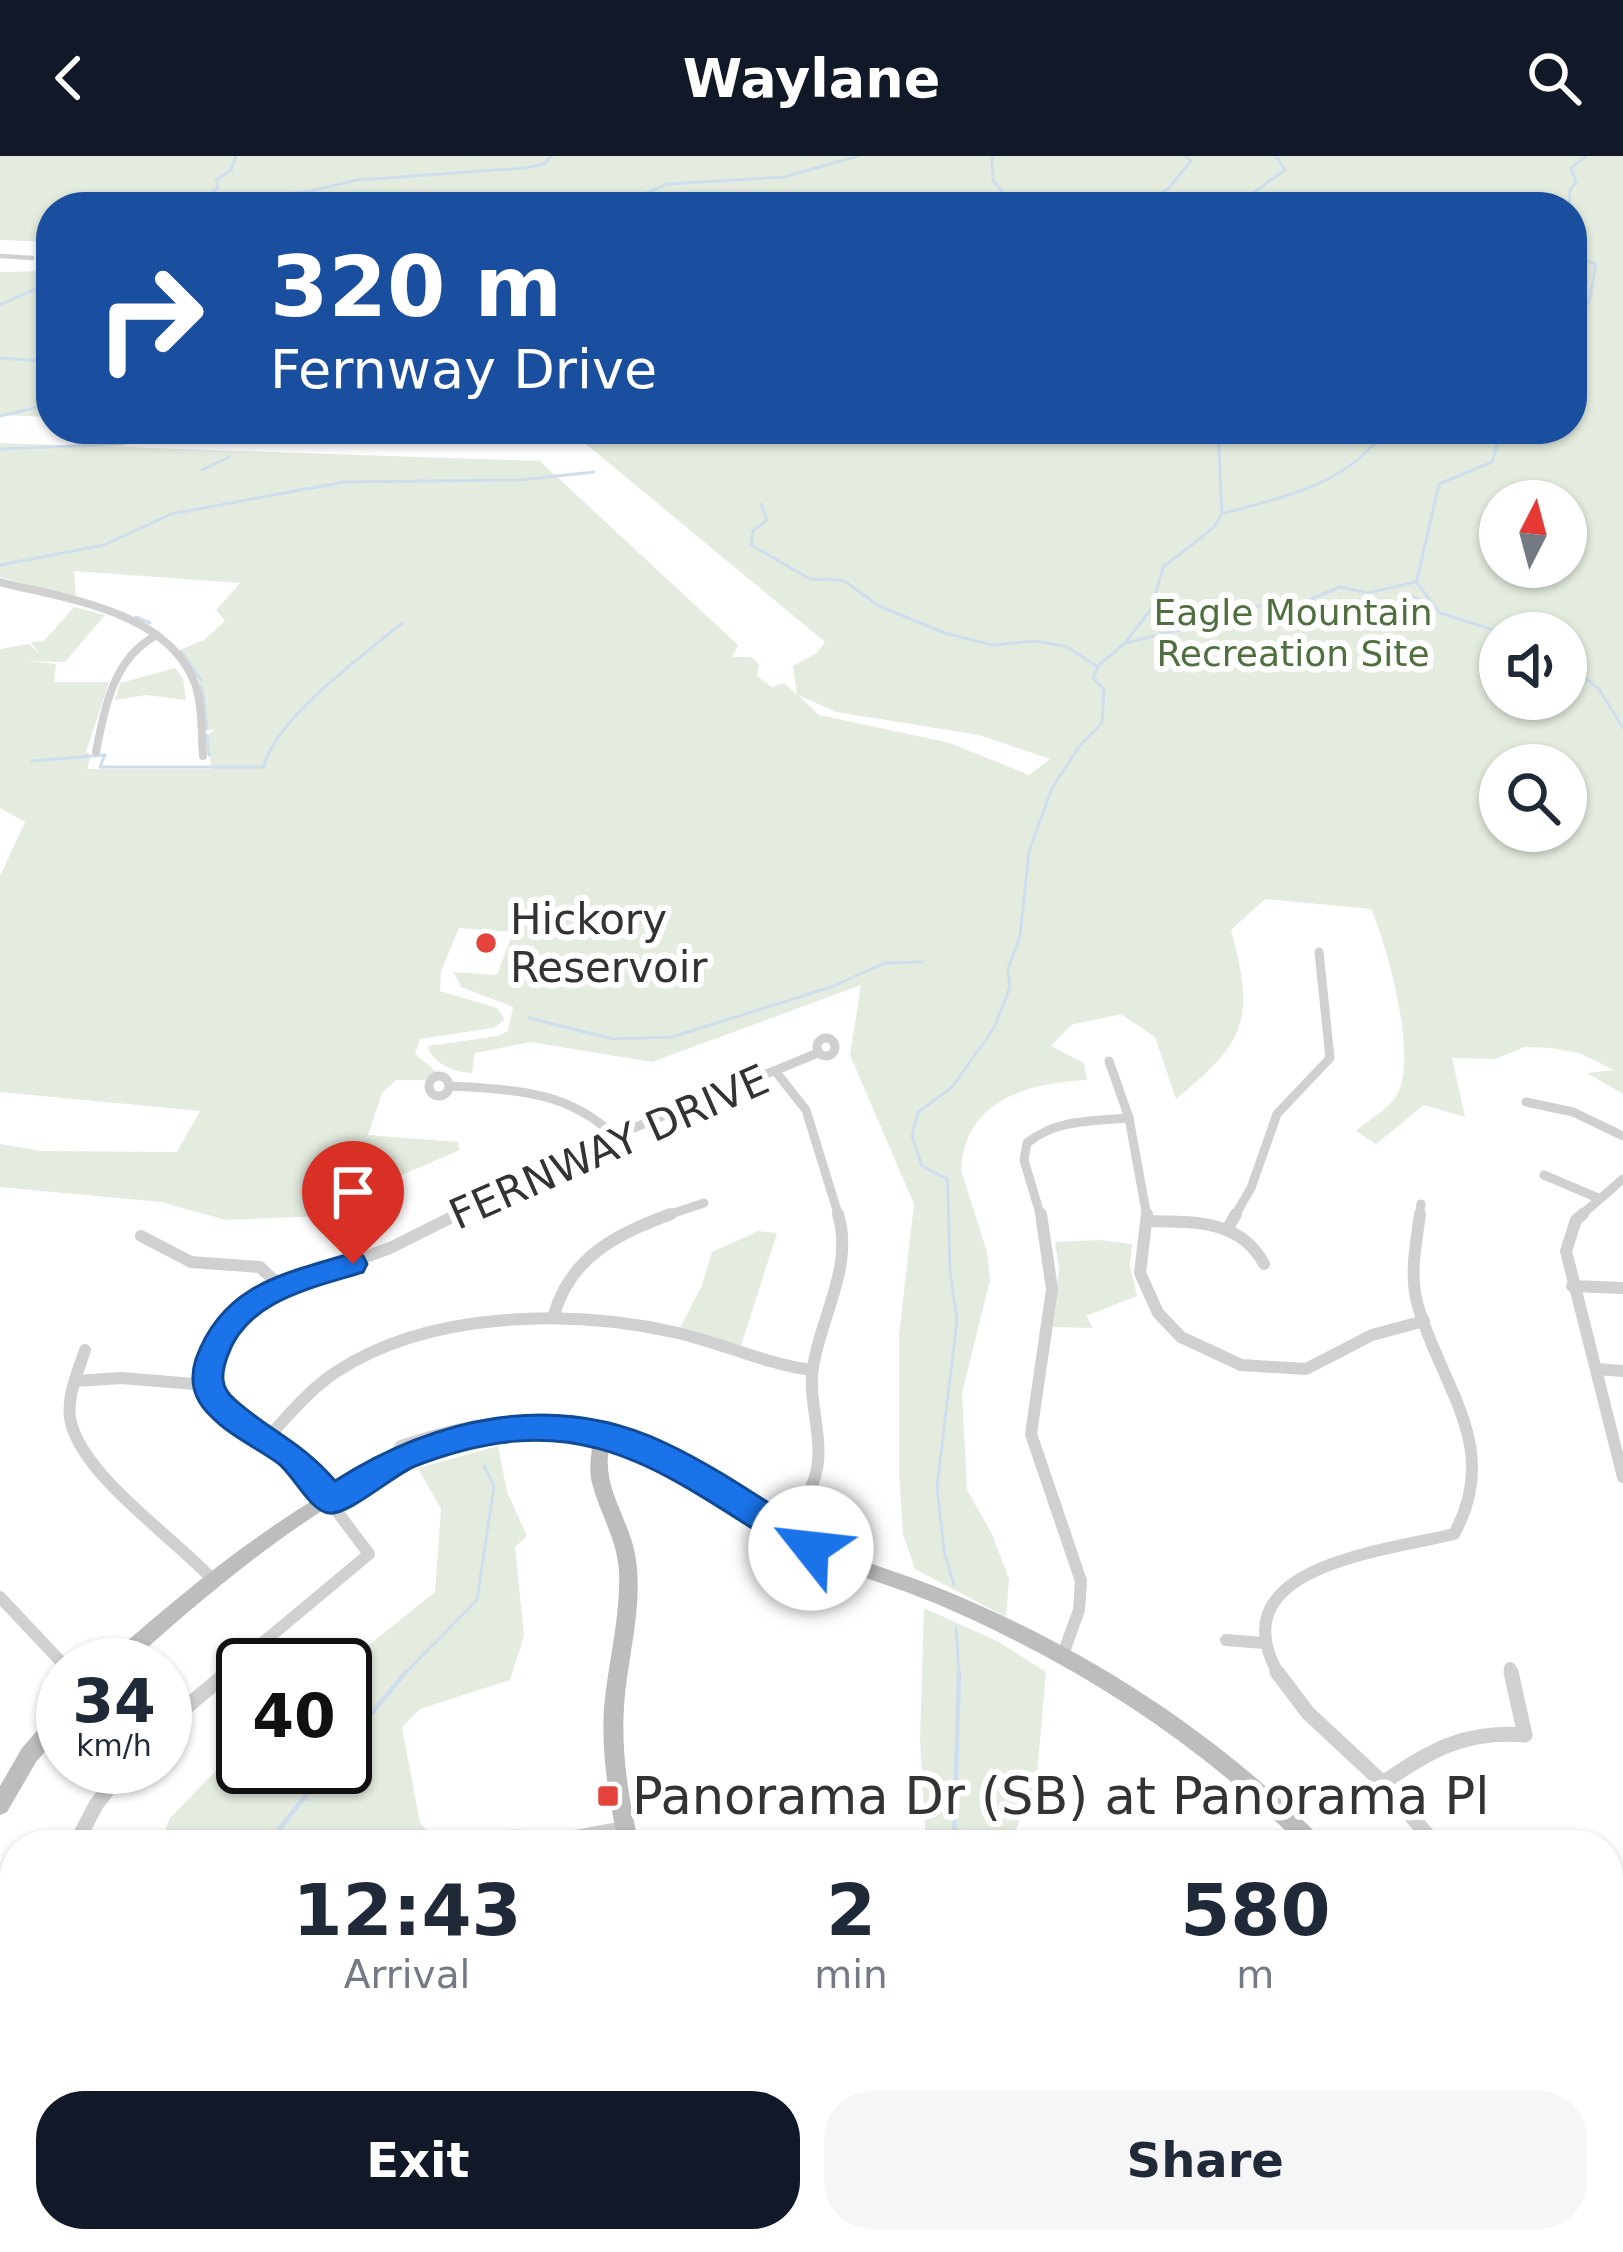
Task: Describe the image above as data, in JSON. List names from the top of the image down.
{
  "streets": {
    "street": ["FERNWAY DRIVE"]
  },
  "parks": ["Eagle Mountain Recreation Site"],
  "places": {
    "other": ["Hickory Reservoir"],
    "transit": ["Panorama Dr (SB) at Panorama Pl"]
  },
  "north": "top",
  "page": {
    "header": "Waylane",
    "turn": ["320 m", "Fernway Drive"],
    "speed": "34 km/h",
    "limit": "40",
    "eta": [
      "12:43",
      "Arrival",
      "2",
      "min",
      "580",
      "m"
    ],
    "buttons": ["Exit", "Share"]
  }
}
